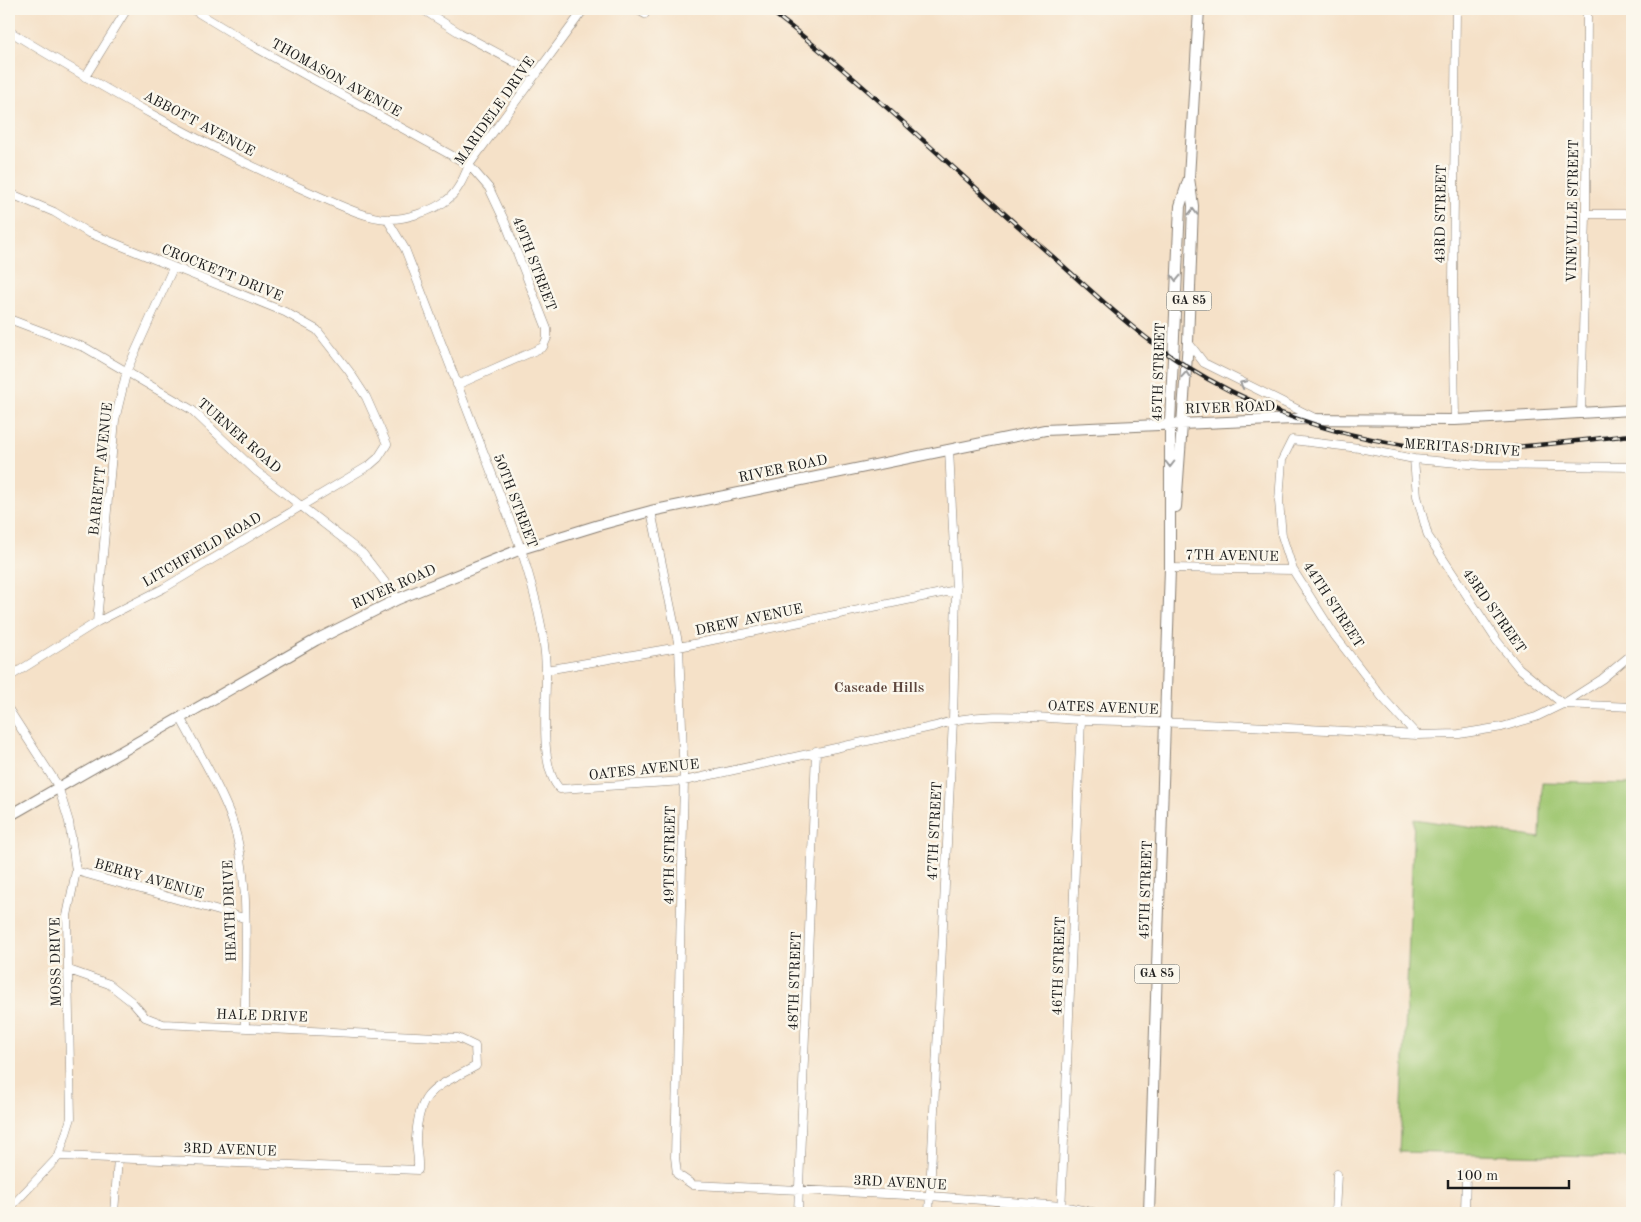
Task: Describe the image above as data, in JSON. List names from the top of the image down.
{
  "streets": {
    "main road": ["GA 85", "45TH STREET", "RIVER ROAD"],
    "street": [
      "THOMASON AVENUE",
      "MARIDELE DRIVE",
      "ABBOTT AVENUE",
      "VINEVILLE STREET",
      "43RD STREET",
      "49TH STREET",
      "CROCKETT DRIVE",
      "TURNER ROAD",
      "MERITAS DRIVE",
      "BARRETT AVENUE",
      "50TH STREET",
      "LITCHFIELD ROAD",
      "7TH AVENUE",
      "44TH STREET",
      "DREW AVENUE",
      "OATES AVENUE",
      "47TH STREET",
      "BERRY AVENUE",
      "HEATH DRIVE",
      "MOSS DRIVE",
      "46TH STREET",
      "48TH STREET",
      "HALE DRIVE",
      "3RD AVENUE"
    ]
  },
  "crossings": [
    ["THOMASON AVENUE", "MARIDELE DRIVE"],
    ["THOMASON AVENUE", "49TH STREET"],
    ["MARIDELE DRIVE", "ABBOTT AVENUE"],
    ["MARIDELE DRIVE", "49TH STREET"],
    ["MARIDELE DRIVE", "50TH STREET"],
    ["ABBOTT AVENUE", "50TH STREET"],
    ["VINEVILLE STREET", "RIVER ROAD"],
    ["43RD STREET", "RIVER ROAD"],
    ["43RD STREET", "MERITAS DRIVE"],
    ["43RD STREET", "OATES AVENUE"],
    ["49TH STREET", "RIVER ROAD"],
    ["49TH STREET", "50TH STREET"],
    ["49TH STREET", "DREW AVENUE"],
    ["49TH STREET", "OATES AVENUE"],
    ["49TH STREET", "3RD AVENUE"],
    ["CROCKETT DRIVE", "BARRETT AVENUE"],
    ["CROCKETT DRIVE", "LITCHFIELD ROAD"],
    ["45TH STREET", "RIVER ROAD"],
    ["45TH STREET", "7TH AVENUE"],
    ["45TH STREET", "OATES AVENUE"],
    ["RIVER ROAD", "TURNER ROAD"],
    ["RIVER ROAD", "50TH STREET"],
    ["RIVER ROAD", "47TH STREET"],
    ["RIVER ROAD", "HEATH DRIVE"],
    ["RIVER ROAD", "MOSS DRIVE"],
    ["TURNER ROAD", "BARRETT AVENUE"],
    ["TURNER ROAD", "LITCHFIELD ROAD"],
    ["MERITAS DRIVE", "44TH STREET"],
    ["BARRETT AVENUE", "LITCHFIELD ROAD"],
    ["50TH STREET", "DREW AVENUE"],
    ["50TH STREET", "OATES AVENUE"],
    ["7TH AVENUE", "44TH STREET"],
    ["44TH STREET", "OATES AVENUE"],
    ["DREW AVENUE", "47TH STREET"],
    ["OATES AVENUE", "47TH STREET"],
    ["OATES AVENUE", "46TH STREET"],
    ["OATES AVENUE", "48TH STREET"],
    ["47TH STREET", "3RD AVENUE"],
    ["BERRY AVENUE", "HEATH DRIVE"],
    ["BERRY AVENUE", "MOSS DRIVE"],
    ["HEATH DRIVE", "HALE DRIVE"],
    ["MOSS DRIVE", "HALE DRIVE"],
    ["MOSS DRIVE", "3RD AVENUE"],
    ["46TH STREET", "3RD AVENUE"],
    ["48TH STREET", "3RD AVENUE"],
    ["HALE DRIVE", "3RD AVENUE"]
  ],
  "districts": ["Cascade Hills"],
  "scale_bar": "100 m"
}
